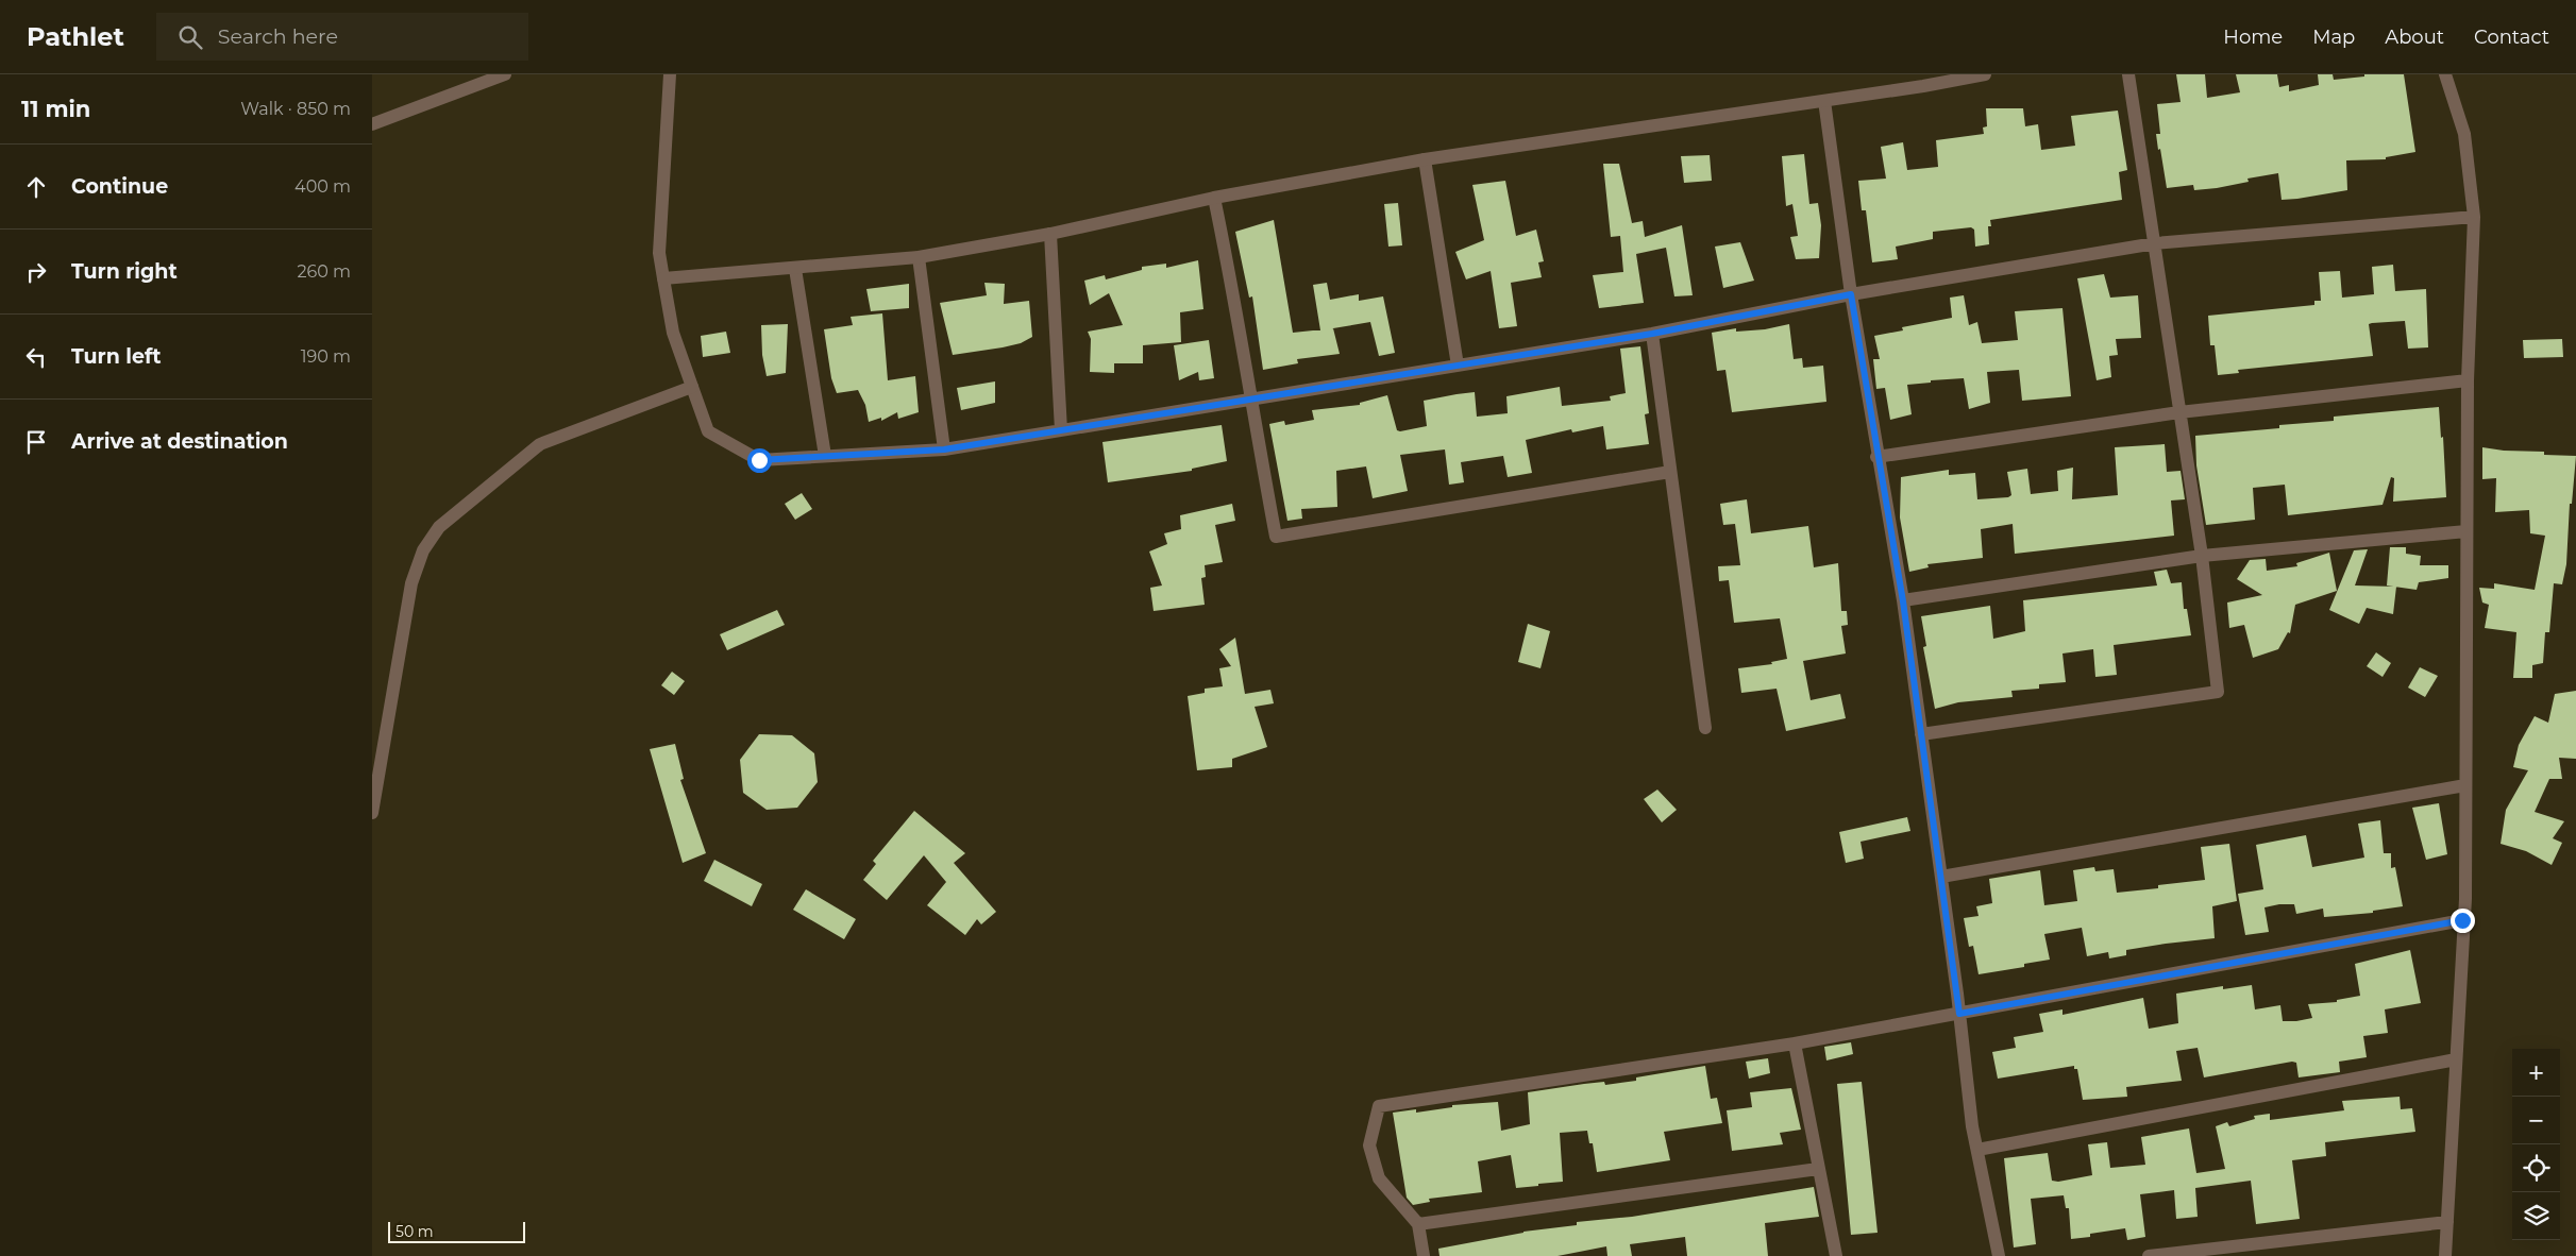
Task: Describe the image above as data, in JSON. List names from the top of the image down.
{
  "scale_bar": "50 m",
  "page": {
    "header": "Pathlet",
    "search": "Search here",
    "nav": [
      "Home",
      "Map",
      "About",
      "Contact"
    ],
    "heading": ["11 min", "Walk · 850 m"],
    "list": [
      ["Continue", "400 m"],
      ["Turn right", "260 m"],
      ["Turn left", "190 m"],
      "Arrive at destination"
    ],
    "map_buttons": ["+", "−"],
    "scale": "50 m"
  }
}
